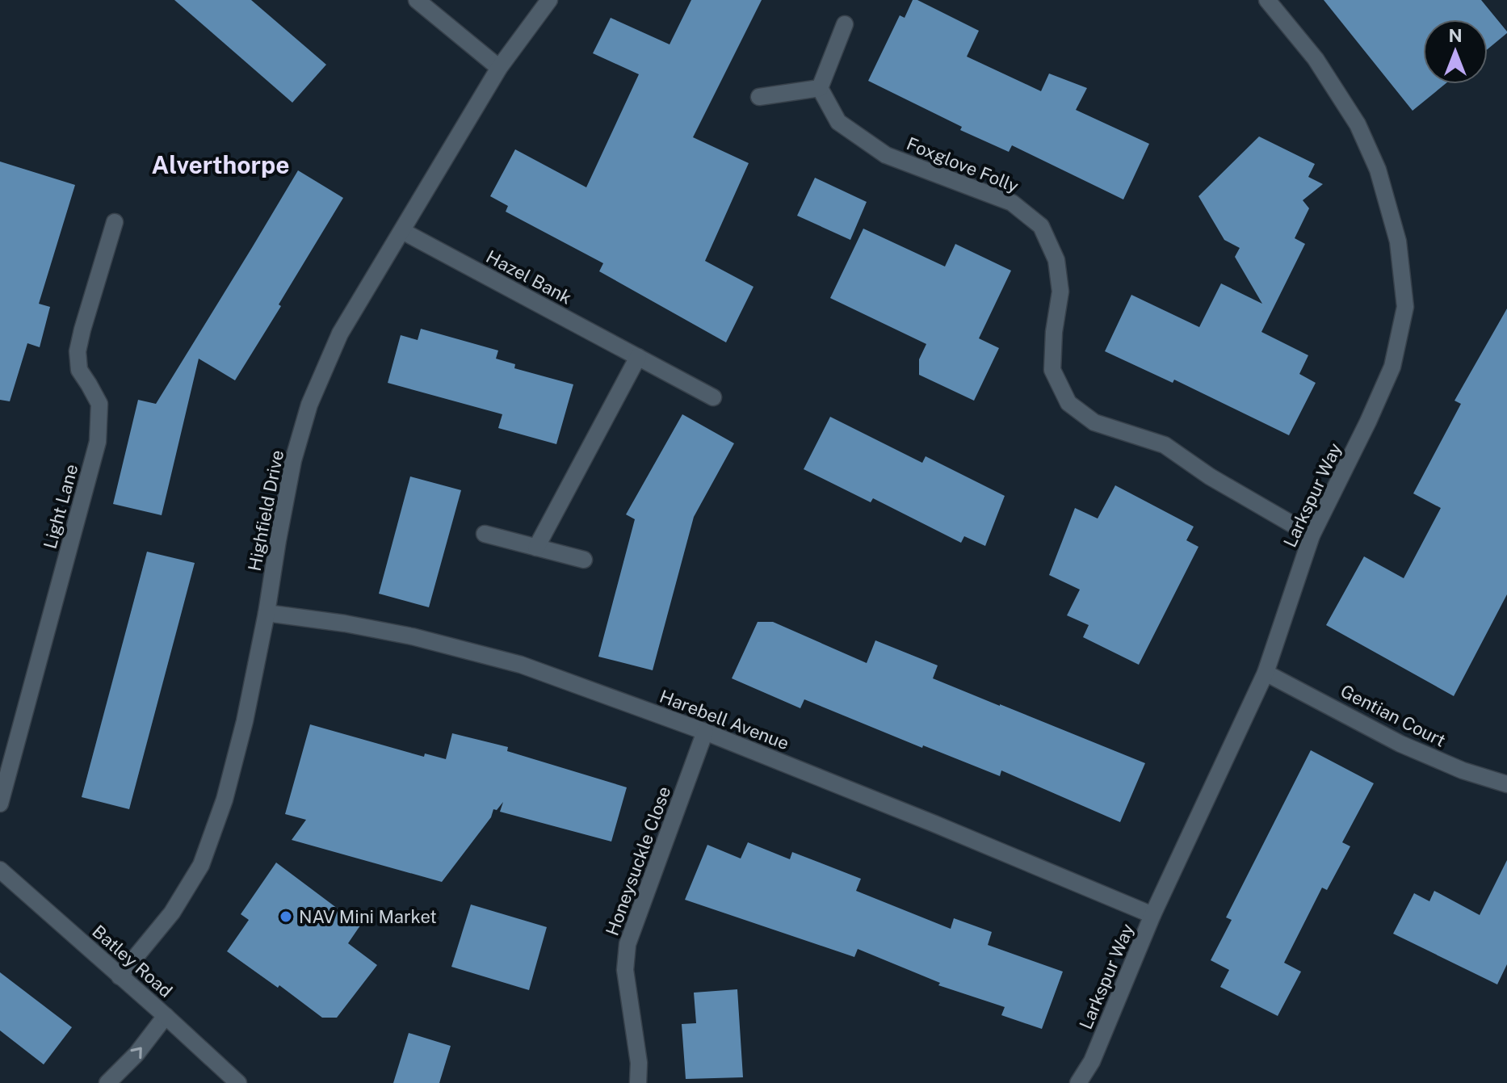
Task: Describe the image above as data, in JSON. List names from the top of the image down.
{
  "streets": {
    "street": [
      "Foxglove Folly",
      "Hazel Bank",
      "Larkspur Way",
      "Light Lane",
      "Highfield Drive",
      "Gentian Court",
      "Harebell Avenue",
      "Honeysuckle Close",
      "Batley Road"
    ]
  },
  "crossings": [
    ["Foxglove Folly", "Larkspur Way"],
    ["Hazel Bank", "Highfield Drive"],
    ["Larkspur Way", "Gentian Court"],
    ["Larkspur Way", "Harebell Avenue"],
    ["Highfield Drive", "Harebell Avenue"],
    ["Highfield Drive", "Batley Road"],
    ["Harebell Avenue", "Honeysuckle Close"]
  ],
  "districts": ["Alverthorpe"],
  "places": ["NAV Mini Market"],
  "north": "top"
}
